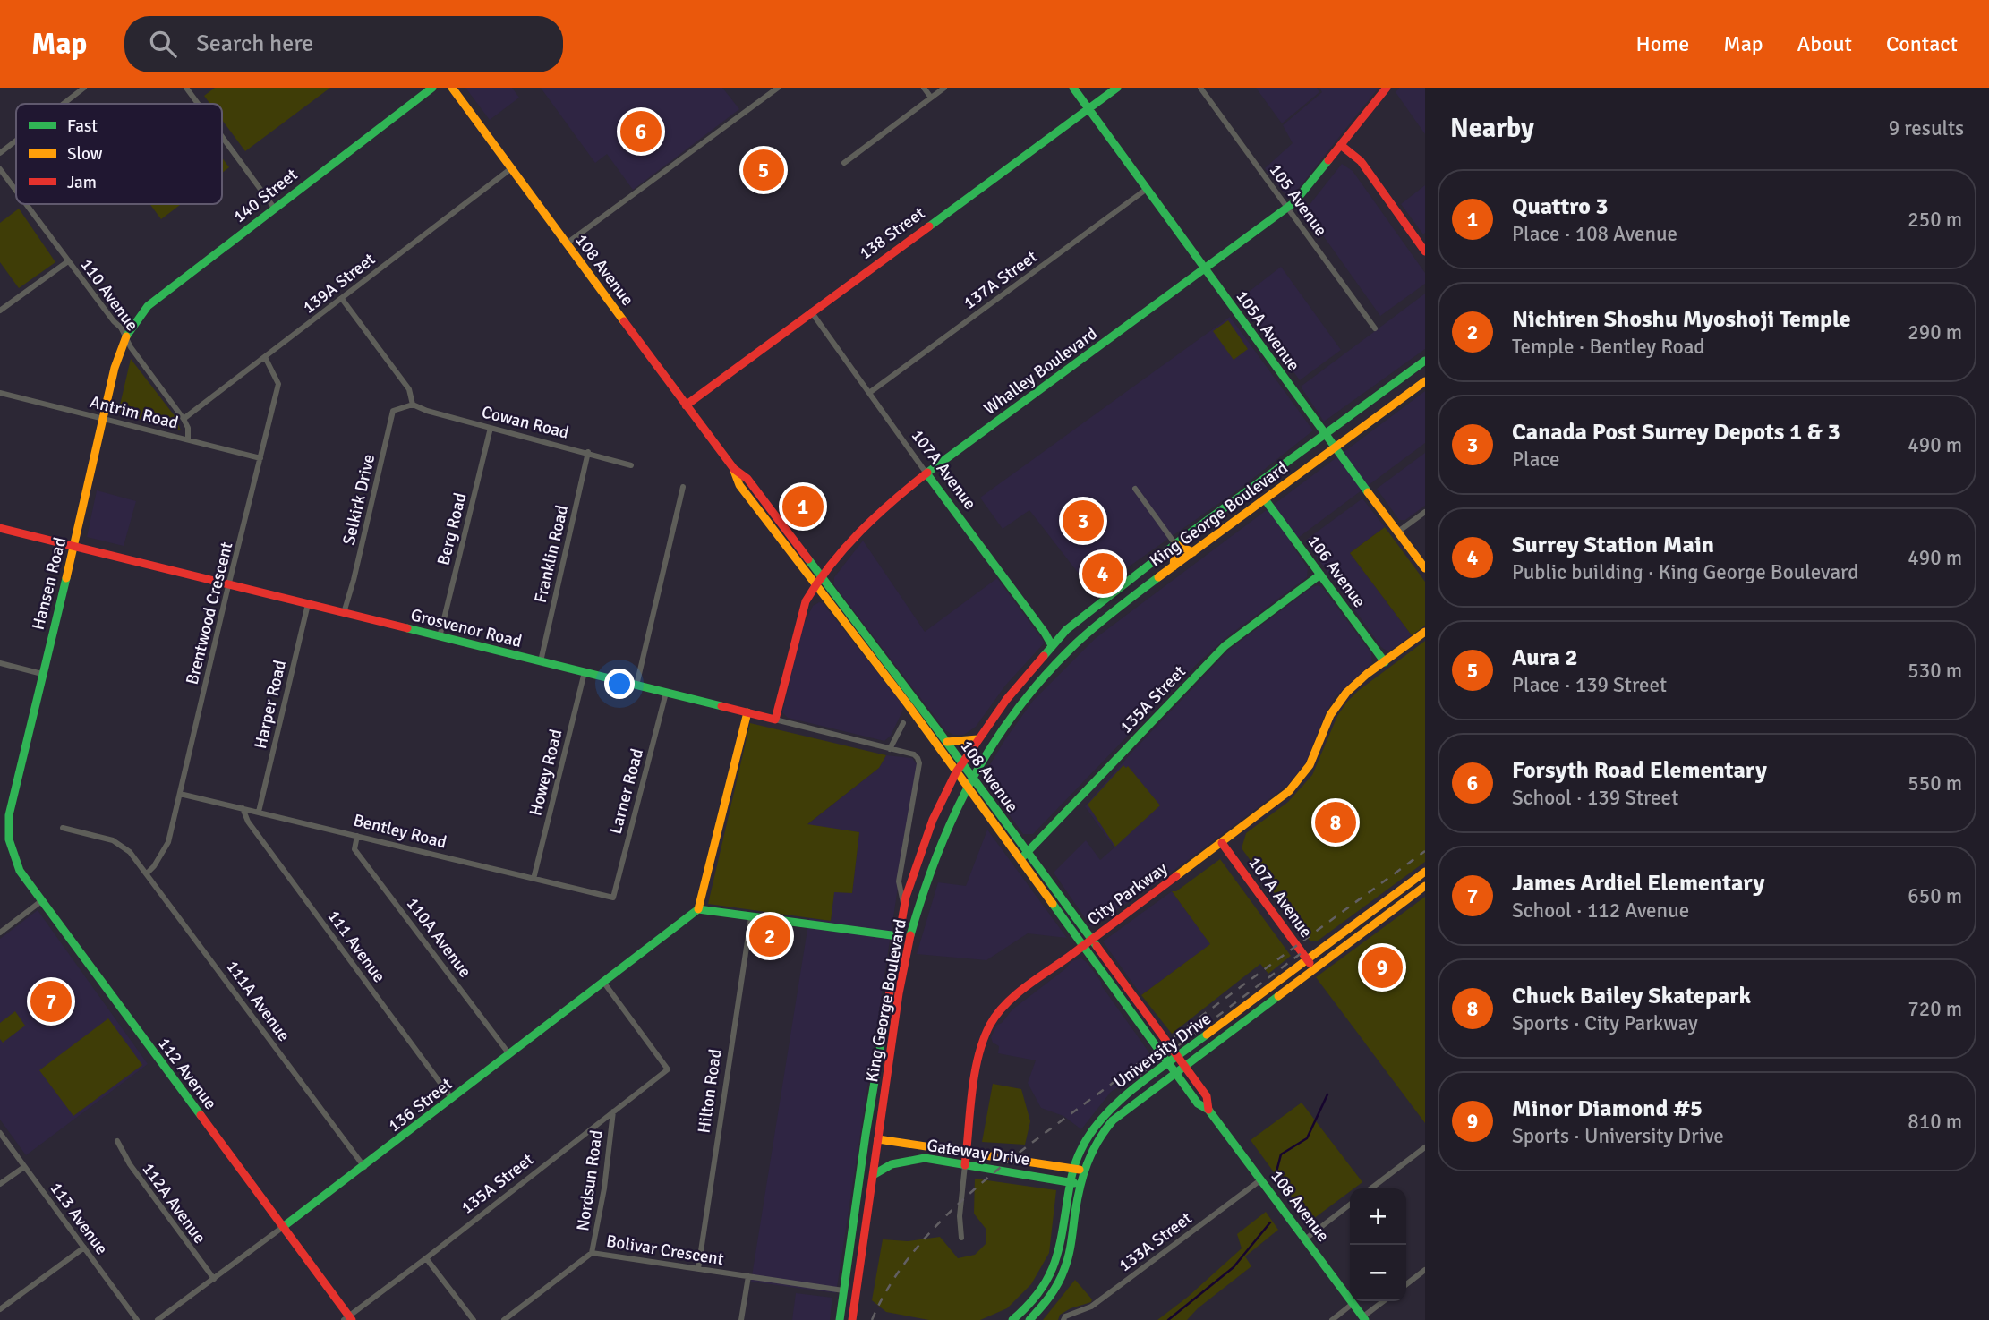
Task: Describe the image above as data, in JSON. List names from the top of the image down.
{
  "streets": {
    "main road": [
      "140 Street",
      "138 Street",
      "108 Avenue",
      "105A Avenue",
      "Whalley Boulevard",
      "107A Avenue",
      "King George Boulevard",
      "106 Avenue",
      "Hansen Road",
      "Grosvenor Road",
      "135A Street",
      "City Parkway",
      "University Drive",
      "112 Avenue",
      "136 Street",
      "Gateway Drive"
    ],
    "street": [
      "105 Avenue",
      "137A Street",
      "139A Street",
      "110 Avenue",
      "Antrim Road",
      "Cowan Road",
      "Selkirk Drive",
      "Berg Road",
      "Franklin Road",
      "Brentwood Crescent",
      "Harper Road",
      "Howey Road",
      "Larner Road",
      "Bentley Road",
      "110A Avenue",
      "111 Avenue",
      "111A Avenue",
      "Hilton Road",
      "Nordsun Road",
      "112A Avenue",
      "113 Avenue",
      "133A Street",
      "Bolivar Crescent"
    ]
  },
  "crossings": [
    ["140 Street", "110 Avenue"],
    ["140 Street", "Hansen Road"],
    ["105 Avenue", "Whalley Boulevard"],
    ["138 Street", "108 Avenue"],
    ["138 Street", "105A Avenue"],
    ["138 Street", "107A Avenue"],
    ["108 Avenue", "139A Street"],
    ["108 Avenue", "Whalley Boulevard"],
    ["108 Avenue", "King George Boulevard"],
    ["108 Avenue", "135A Street"],
    ["108 Avenue", "City Parkway"],
    ["108 Avenue", "University Drive"],
    ["108 Avenue", "133A Street"],
    ["137A Street", "105A Avenue"],
    ["137A Street", "107A Avenue"],
    ["139A Street", "110 Avenue"],
    ["139A Street", "Brentwood Crescent"],
    ["110 Avenue", "Antrim Road"],
    ["110 Avenue", "Hansen Road"],
    ["105A Avenue", "Whalley Boulevard"],
    ["105A Avenue", "King George Boulevard"],
    ["Whalley Boulevard", "107A Avenue"],
    ["Whalley Boulevard", "Grosvenor Road"],
    ["Antrim Road", "Hansen Road"],
    ["Antrim Road", "Brentwood Crescent"],
    ["Cowan Road", "Selkirk Drive"],
    ["Cowan Road", "Berg Road"],
    ["Cowan Road", "Franklin Road"],
    ["107A Avenue", "King George Boulevard"],
    ["107A Avenue", "City Parkway"],
    ["107A Avenue", "University Drive"],
    ["Selkirk Drive", "Grosvenor Road"],
    ["King George Boulevard", "106 Avenue"],
    ["King George Boulevard", "Grosvenor Road"],
    ["King George Boulevard", "Gateway Drive"],
    ["King George Boulevard", "Bolivar Crescent"],
    ["Berg Road", "Grosvenor Road"],
    ["Franklin Road", "Grosvenor Road"],
    ["106 Avenue", "135A Street"],
    ["106 Avenue", "City Parkway"],
    ["Hansen Road", "Grosvenor Road"],
    ["Hansen Road", "112 Avenue"],
    ["Brentwood Crescent", "Grosvenor Road"],
    ["Brentwood Crescent", "Bentley Road"],
    ["Brentwood Crescent", "111A Avenue"],
    ["Grosvenor Road", "Harper Road"],
    ["Grosvenor Road", "Howey Road"],
    ["Grosvenor Road", "Larner Road"],
    ["135A Street", "112 Avenue"],
    ["135A Street", "136 Street"],
    ["135A Street", "Nordsun Road"],
    ["Harper Road", "Bentley Road"],
    ["Howey Road", "Bentley Road"],
    ["Larner Road", "Bentley Road"],
    ["Bentley Road", "110A Avenue"],
    ["Bentley Road", "111 Avenue"],
    ["City Parkway", "Gateway Drive"],
    ["110A Avenue", "136 Street"],
    ["111 Avenue", "136 Street"],
    ["111A Avenue", "136 Street"],
    ["University Drive", "Gateway Drive"],
    ["112 Avenue", "136 Street"],
    ["Hilton Road", "Bolivar Crescent"],
    ["136 Street", "112A Avenue"],
    ["Nordsun Road", "Bolivar Crescent"]
  ],
  "legend": ["Fast", "Slow", "Jam"],
  "page": {
    "header": "Map",
    "search": "Search here",
    "nav": [
      "Home",
      "Map",
      "About",
      "Contact"
    ],
    "heading": ["Nearby", "9 results"],
    "pins": [
      "6",
      "5",
      "1",
      "3",
      "4",
      "8",
      "2",
      "9",
      "7"
    ],
    "list": [
      {
        "mark": "1",
        "name": "Quattro 3",
        "note": "Place · 108 Avenue",
        "value": "250 m"
      },
      {
        "mark": "2",
        "name": "Nichiren Shoshu Myoshoji Temple",
        "note": "Temple · Bentley Road",
        "value": "290 m"
      },
      {
        "mark": "3",
        "name": "Canada Post Surrey Depots 1 & 3",
        "note": "Place",
        "value": "490 m"
      },
      {
        "mark": "4",
        "name": "Surrey Station Main",
        "note": "Public building · King George Boulevard",
        "value": "490 m"
      },
      {
        "mark": "5",
        "name": "Aura 2",
        "note": "Place · 139 Street",
        "value": "530 m"
      },
      {
        "mark": "6",
        "name": "Forsyth Road Elementary",
        "note": "School · 139 Street",
        "value": "550 m"
      },
      {
        "mark": "7",
        "name": "James Ardiel Elementary",
        "note": "School · 112 Avenue",
        "value": "650 m"
      },
      {
        "mark": "8",
        "name": "Chuck Bailey Skatepark",
        "note": "Sports · City Parkway",
        "value": "720 m"
      },
      {
        "mark": "9",
        "name": "Minor Diamond #5",
        "note": "Sports · University Drive",
        "value": "810 m"
      }
    ],
    "map_buttons": ["+", "−"]
  }
}
